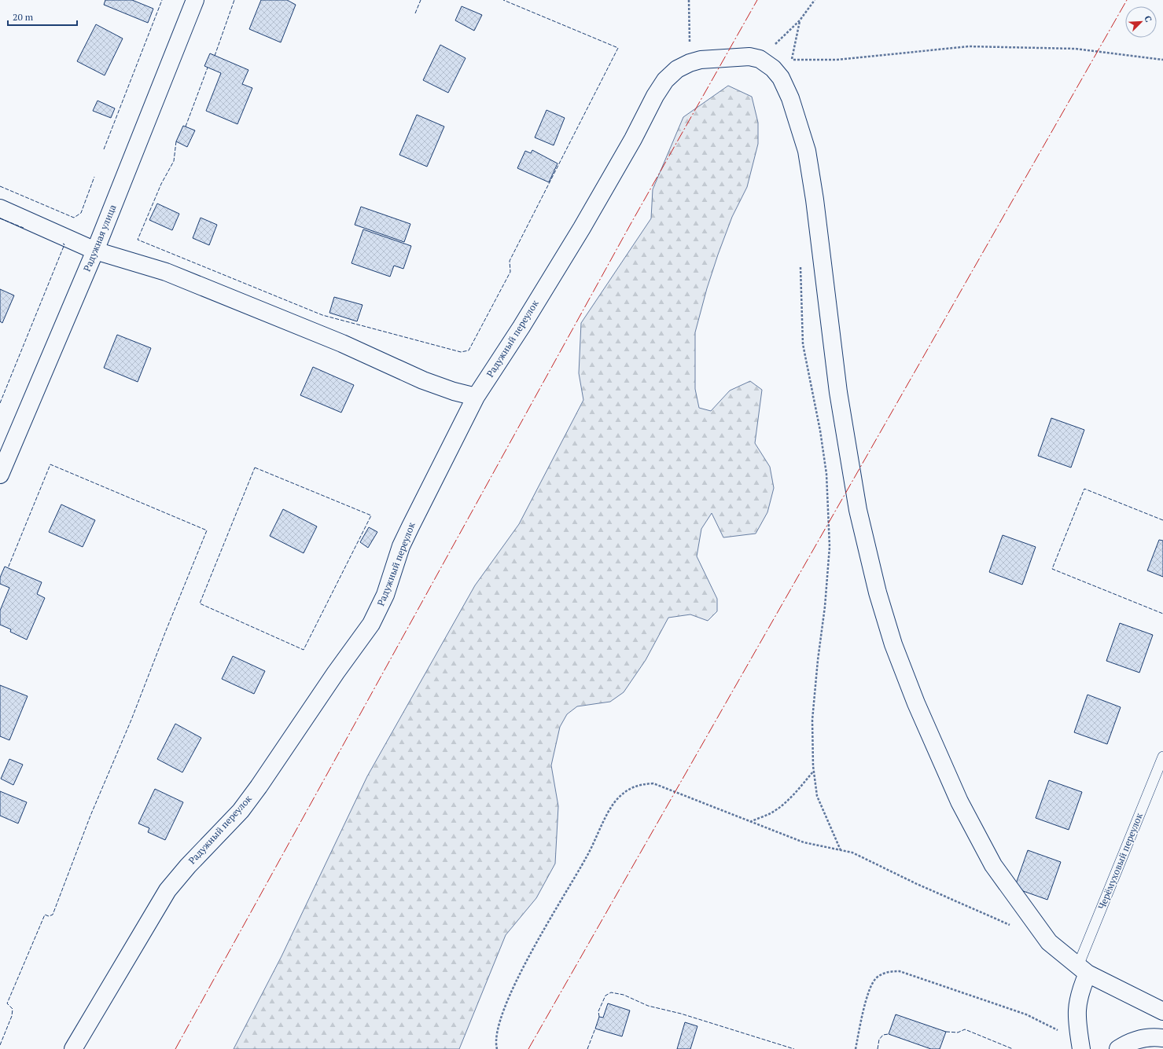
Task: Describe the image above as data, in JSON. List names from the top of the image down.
{
  "streets": {
    "street": ["Радужная улица", "Радужный переулок"],
    "lane": ["Черёмуховый переулок"]
  },
  "scale_bar": "20 m",
  "north": "top right"
}
